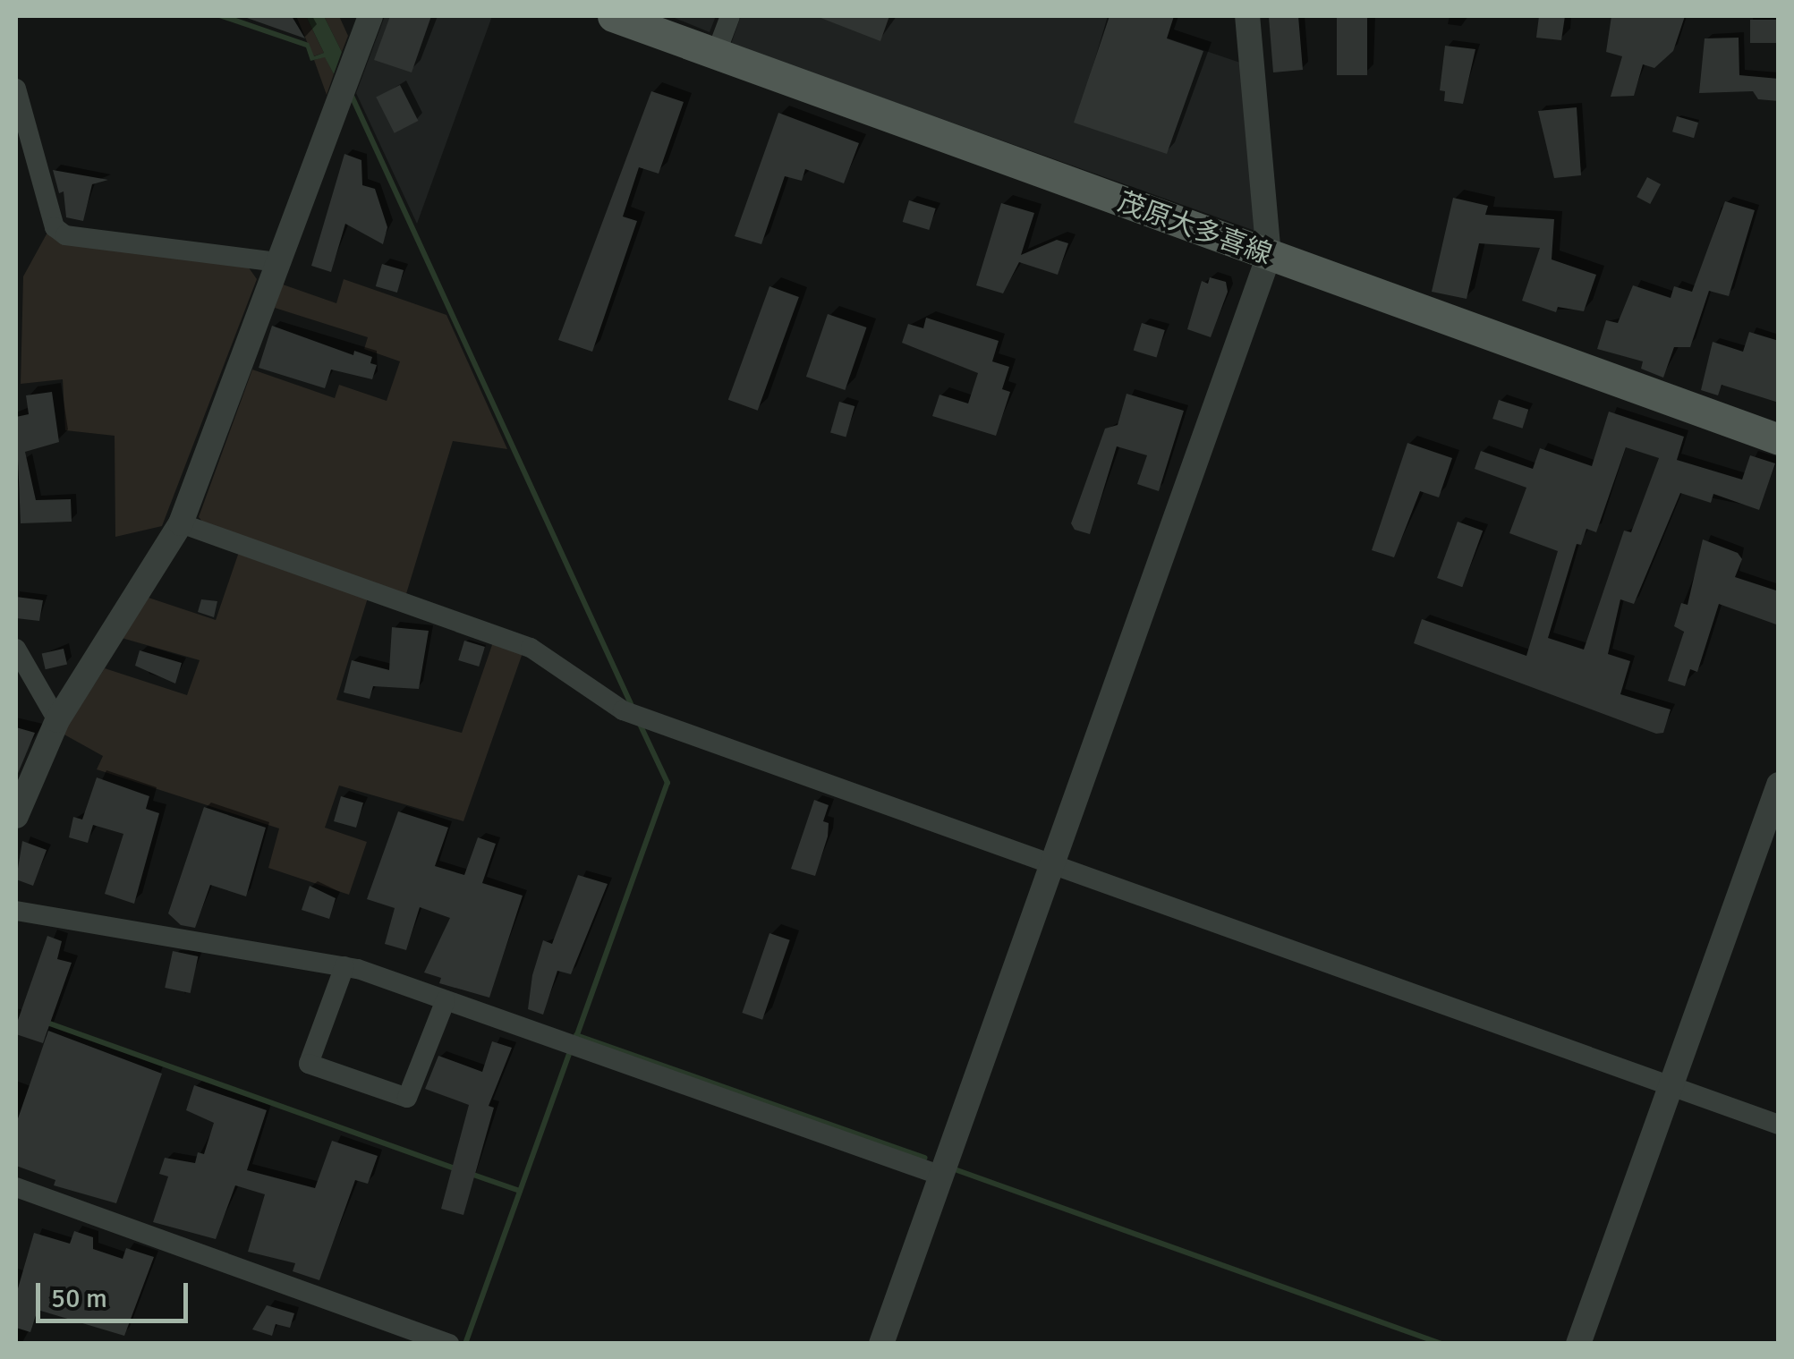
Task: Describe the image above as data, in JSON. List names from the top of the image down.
{
  "streets": {
    "main road": ["茂原大多喜線"]
  },
  "scale_bar": "50 m"
}
